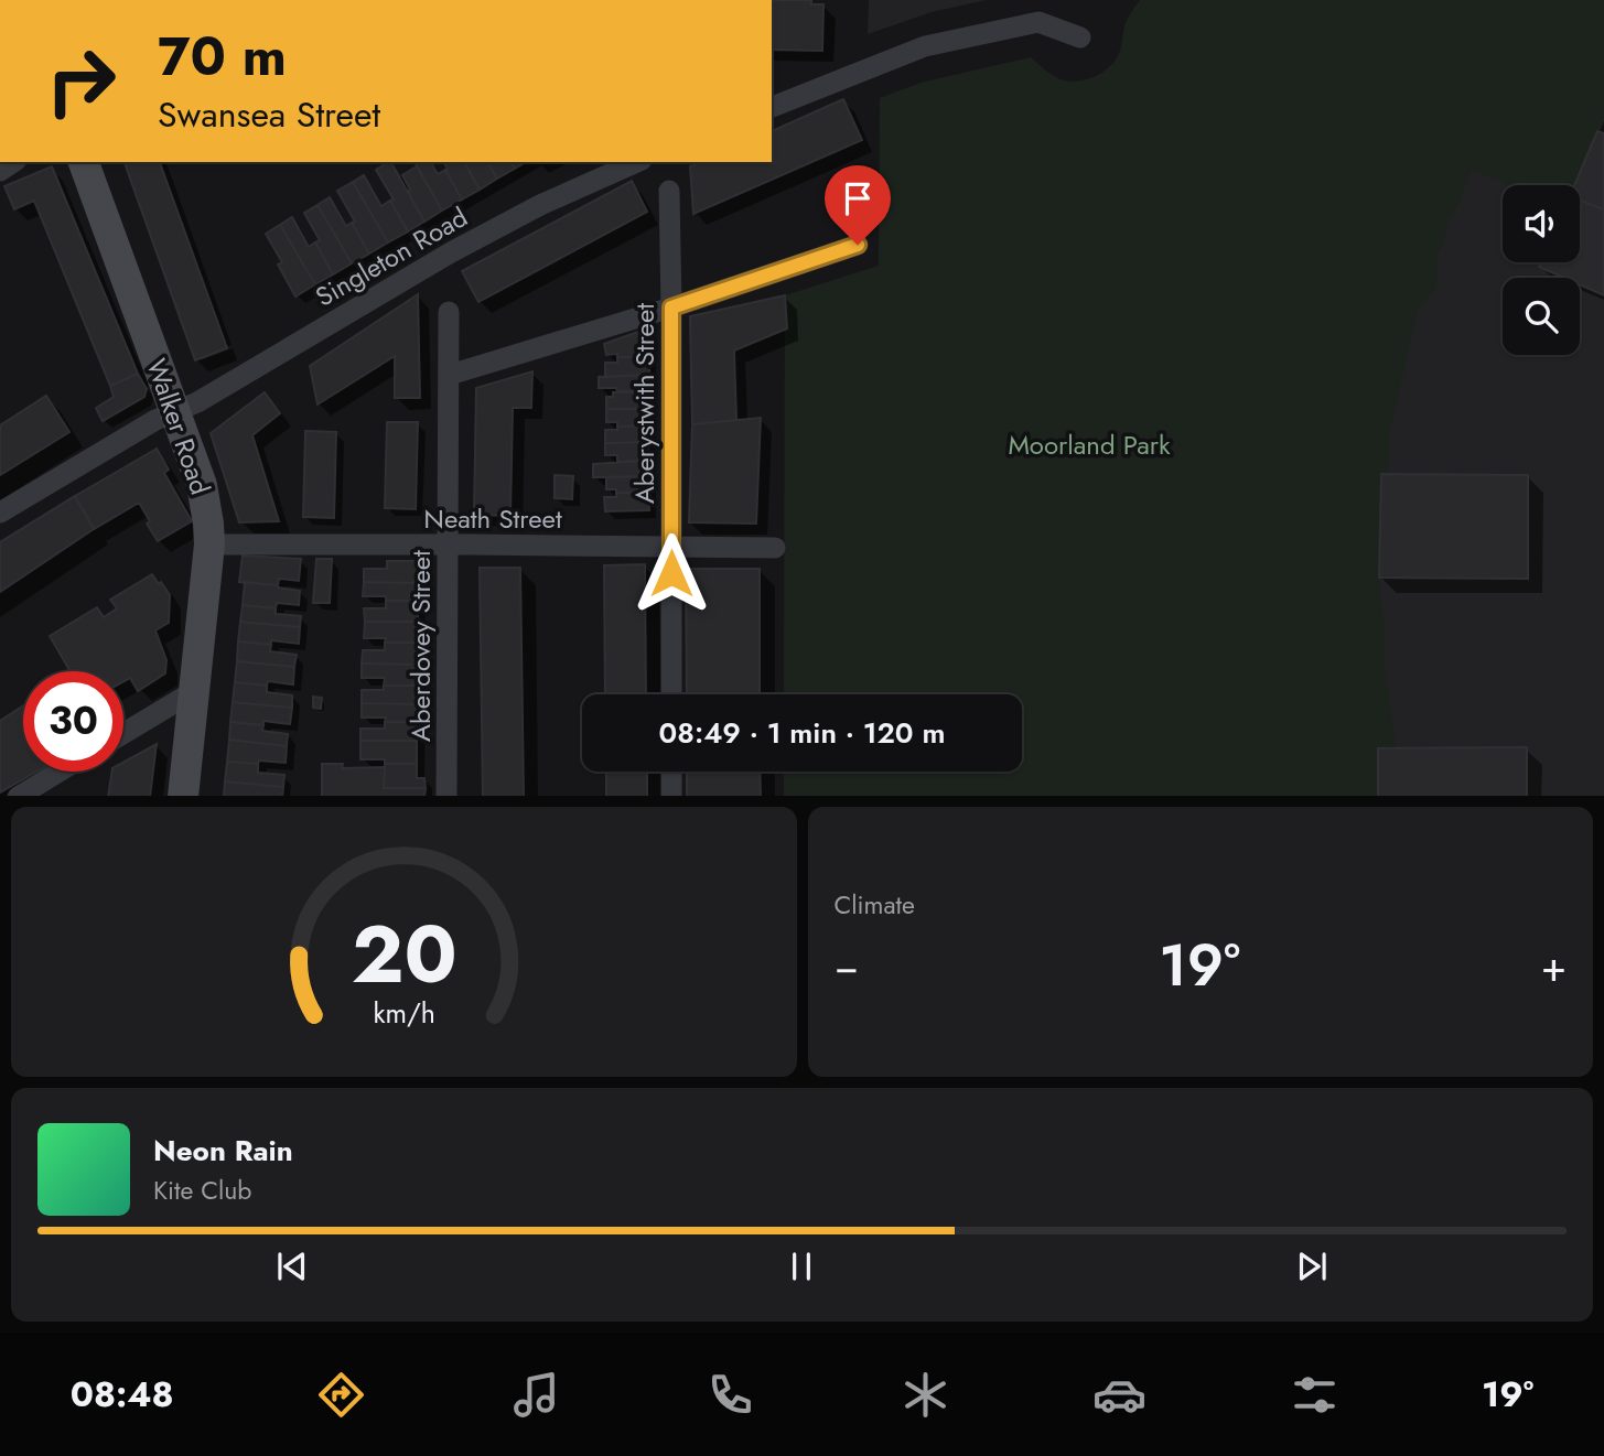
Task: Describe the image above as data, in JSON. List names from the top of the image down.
{
  "streets": {
    "street": [
      "Singleton Road",
      "Aberystwith Street",
      "Walker Road",
      "Neath Street",
      "Aberdovey Street"
    ]
  },
  "crossings": [
    ["Singleton Road", "Walker Road"],
    ["Aberystwith Street", "Neath Street"],
    ["Walker Road", "Neath Street"],
    ["Neath Street", "Aberdovey Street"]
  ],
  "parks": ["Moorland Park"],
  "page": {
    "turn": ["70 m", "Swansea Street"],
    "limit": "30",
    "trip": "08:49 · 1 min · 120 m",
    "tile": "Climate",
    "heat": ["−", "19°", "+"],
    "song": ["Neon Rain", "Kite Club"],
    "tabs": ["08:48", "19°"],
    "gauge": ["20", "km/h"]
  }
}
